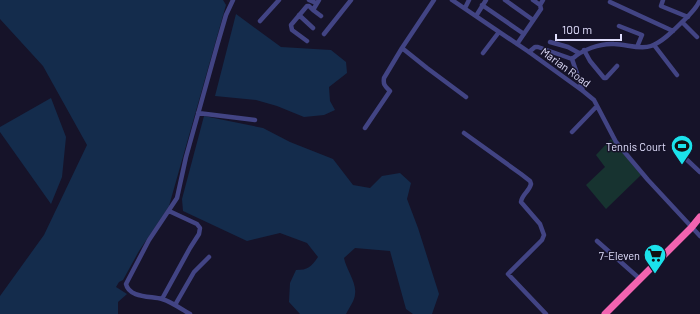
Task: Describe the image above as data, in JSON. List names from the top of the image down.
{
  "streets": {
    "street": ["Marian Road"]
  },
  "places": {
    "sports": ["Tennis Court"],
    "supermarket": ["7-Eleven"]
  },
  "scale_bar": "100 m"
}
